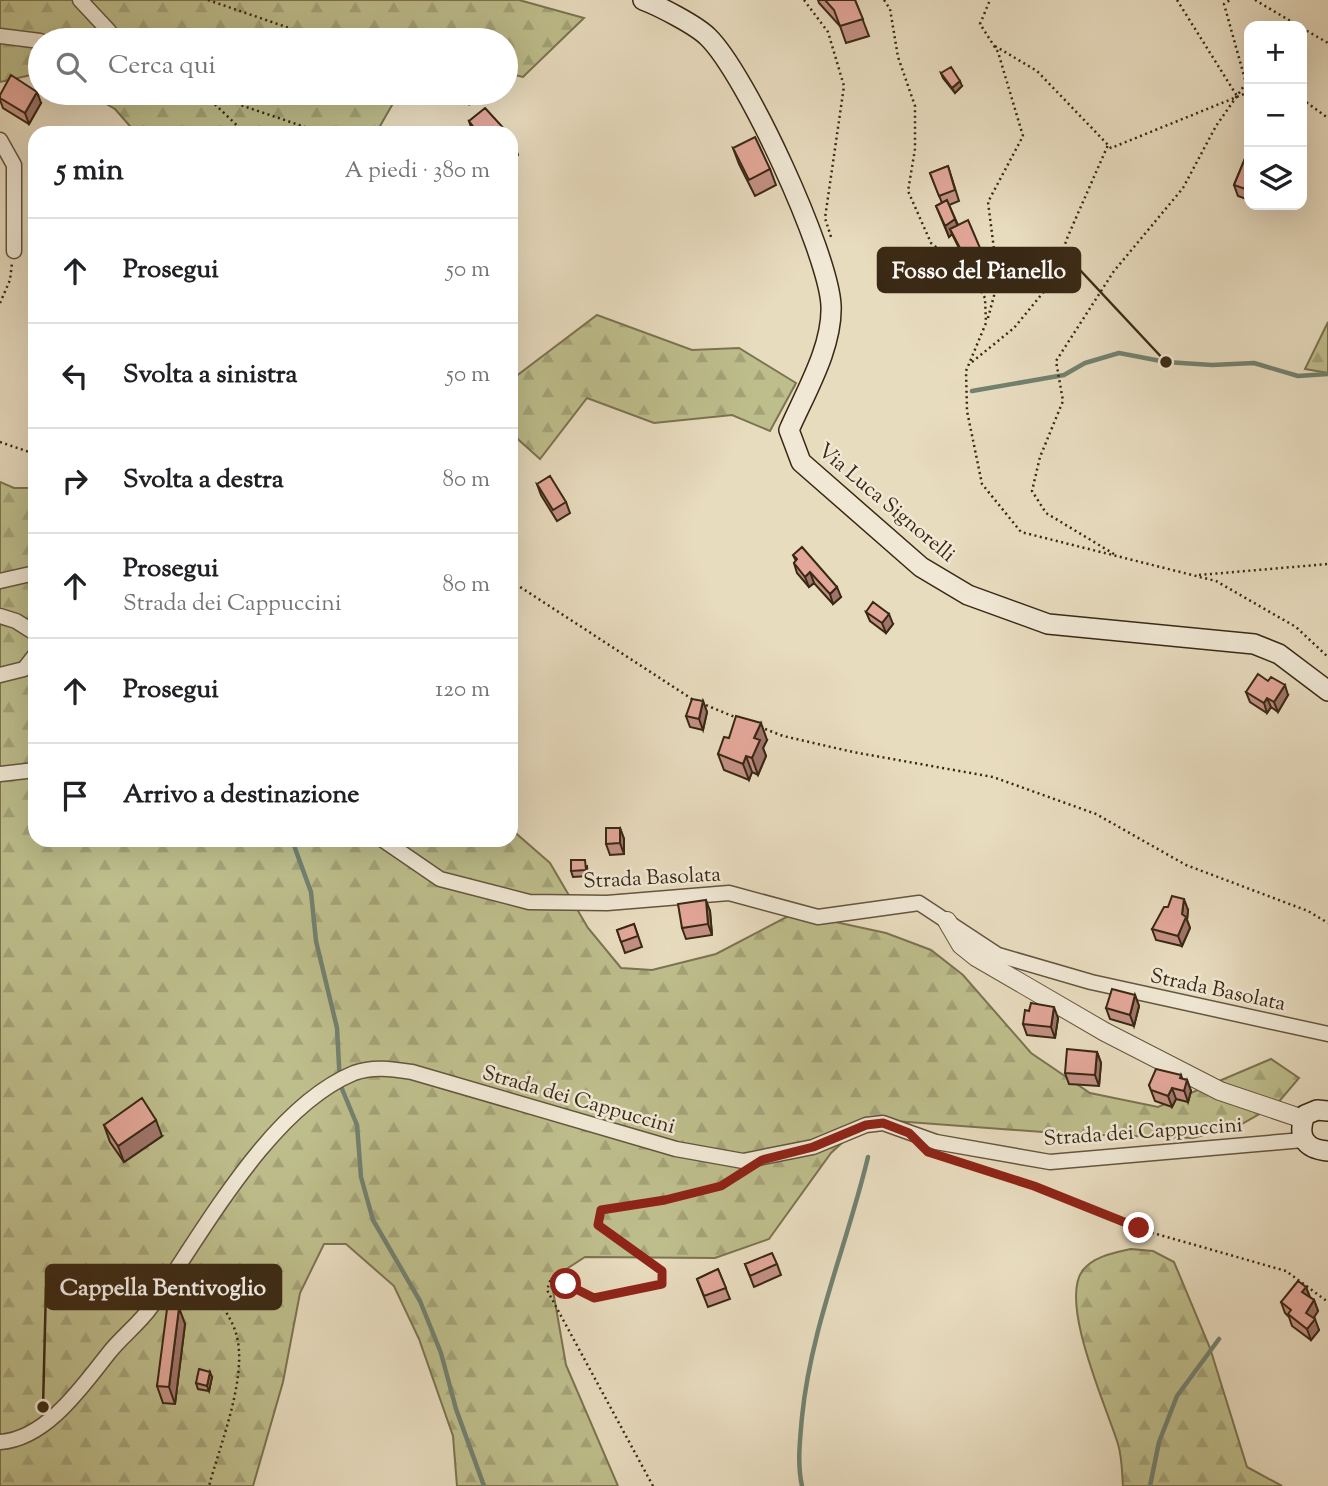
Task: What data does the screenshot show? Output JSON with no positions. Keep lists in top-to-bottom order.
{
  "streets": {
    "main road": ["Via Luca Signorelli"],
    "street": ["Strada Basolata", "Strada dei Cappuccini"]
  },
  "places": ["Fosso del Pianello", "Cappella Bentivoglio"],
  "page": {
    "map_buttons": ["+", "−"],
    "search": "Cerca qui",
    "heading": ["5 min", "A piedi · 380 m"],
    "list": [
      ["Prosegui", "50 m"],
      ["Svolta a sinistra", "50 m"],
      ["Svolta a destra", "80 m"],
      ["Prosegui", "Strada dei Cappuccini", "80 m"],
      ["Prosegui", "120 m"],
      "Arrivo a destinazione"
    ]
  }
}
